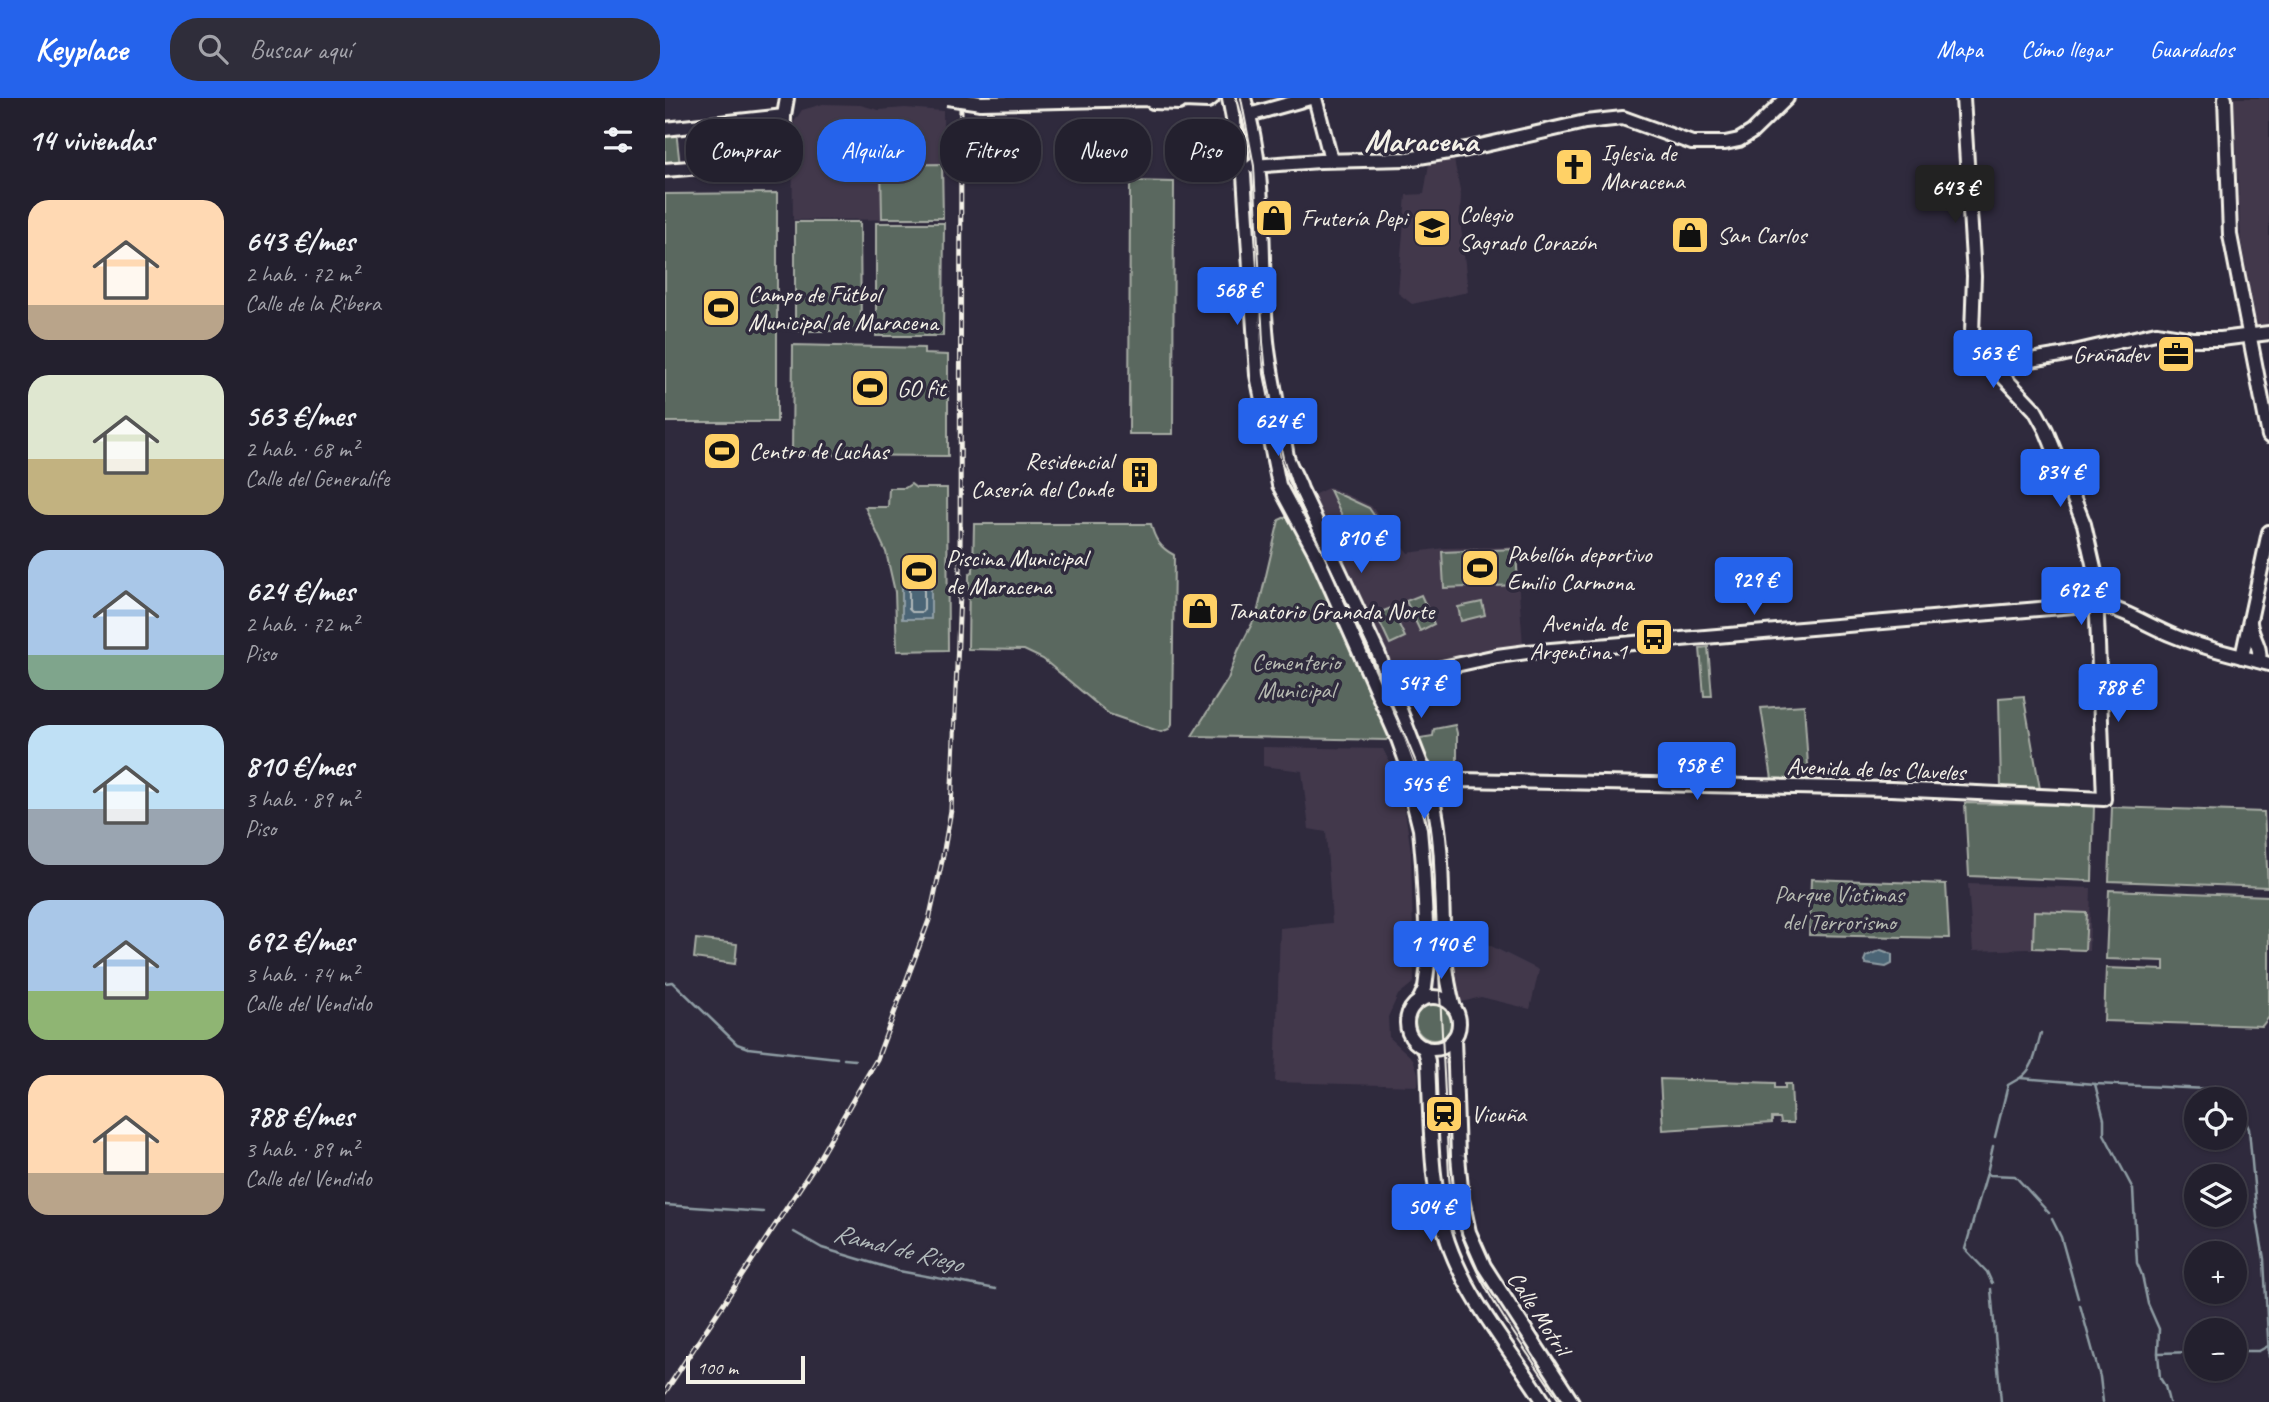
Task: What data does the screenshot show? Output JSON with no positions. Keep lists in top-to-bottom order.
{
  "streets": {
    "street": ["Avenida de los Claveles", "Calle Motril"]
  },
  "districts": ["Maracena"],
  "water": ["Ramal de Riego"],
  "parks": ["Cementerio Municipal", "Parque Víctimas del Terrorismo"],
  "places": {
    "church": ["Iglesia de Maracena"],
    "shop": ["Frutería Pepi", "San Carlos", "Tanatorio Granada Norte"],
    "school or university": ["Colegio Sagrado Corazón"],
    "sports": [
      "Campo de Fútbol Municipal de Maracena",
      "GO fit",
      "Centro de Luchas",
      "Pabellón deportivo Emilio Carmona",
      "Piscina Municipal de Maracena"
    ],
    "office": ["Granadev"],
    "building": ["Residencial Casería del Conde"],
    "bus stop": ["Avenida de Argentina 1"],
    "station": ["Vicuña"]
  },
  "scale_bar": "100 m",
  "page": {
    "header": "Keyplace",
    "search": "Buscar aquí",
    "nav": ["Mapa", "Cómo llegar", "Guardados"],
    "heading": "14 viviendas",
    "chip": [
      "Comprar",
      "Alquilar",
      "Filtros",
      "Nuevo",
      "Piso"
    ],
    "price": [
      "643 €",
      "568 €",
      "563 €",
      "624 €",
      "834 €",
      "810 €",
      "929 €",
      "692 €",
      "547 €",
      "788 €",
      "958 €",
      "545 €",
      "1 140 €",
      "504 €"
    ],
    "list": [
      {
        "name": "643 €/mes",
        "note": "2 hab. · 72 m² · Calle de la Ribera"
      },
      {
        "name": "563 €/mes",
        "note": "2 hab. · 68 m² · Calle del Generalife"
      },
      {
        "name": "624 €/mes",
        "note": "2 hab. · 72 m² · Piso"
      },
      {
        "name": "810 €/mes",
        "note": "3 hab. · 89 m² · Piso"
      },
      {
        "name": "692 €/mes",
        "note": "3 hab. · 74 m² · Calle del Vendido"
      },
      {
        "name": "788 €/mes",
        "note": "3 hab. · 89 m² · Calle del Vendido"
      }
    ],
    "map_buttons": ["+", "−"],
    "scale": "100 m"
  }
}
